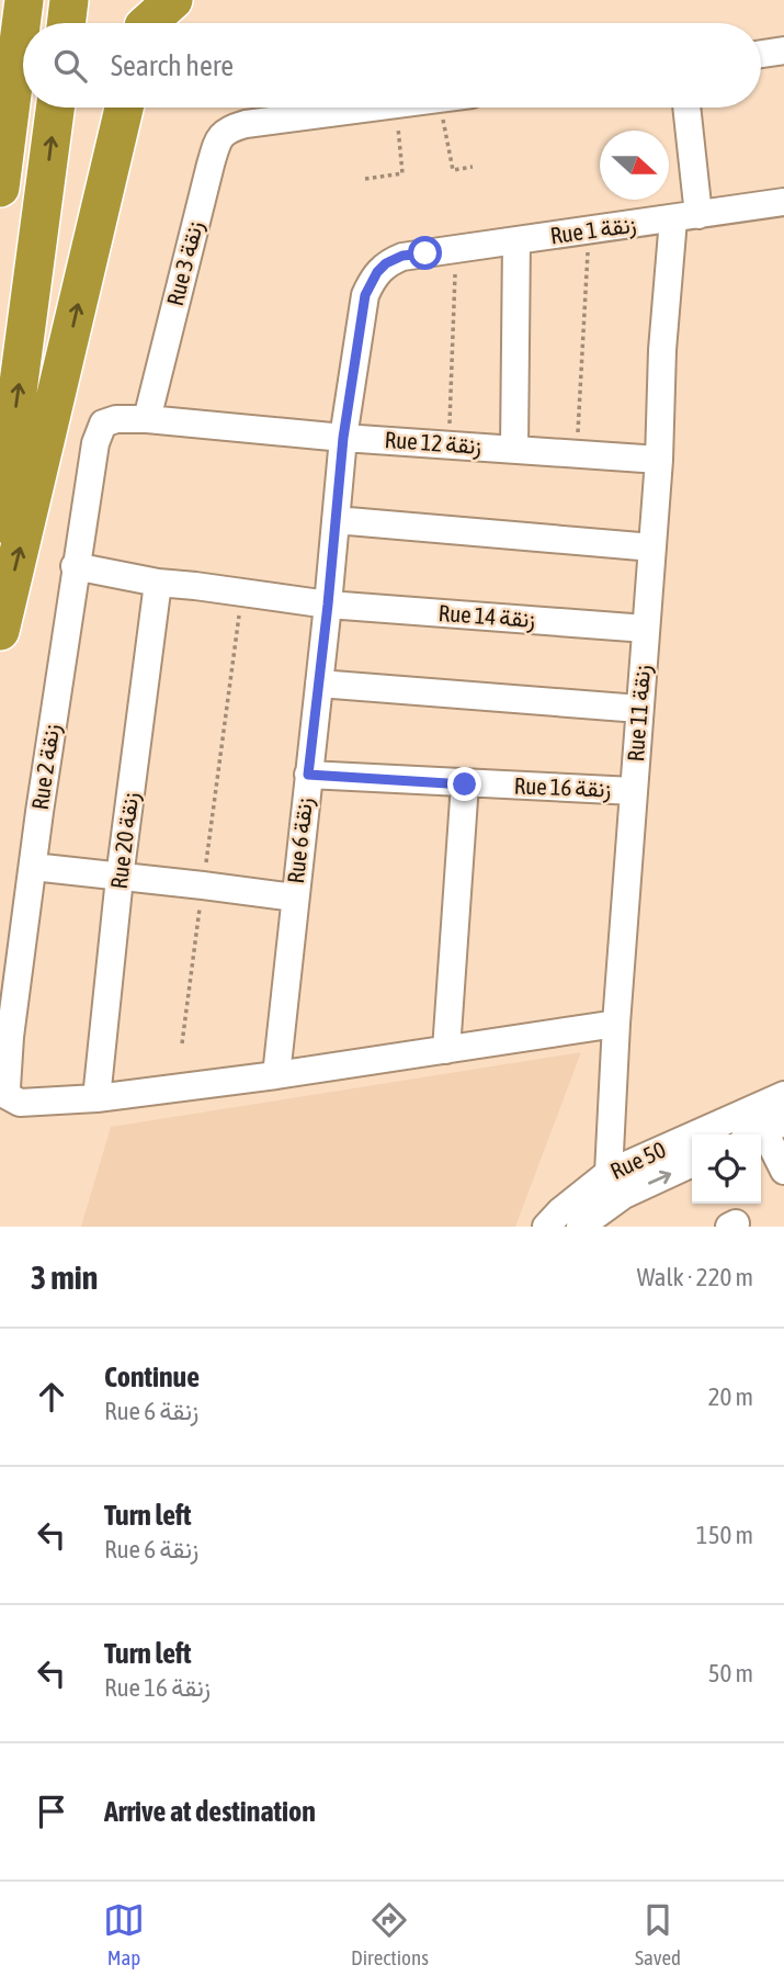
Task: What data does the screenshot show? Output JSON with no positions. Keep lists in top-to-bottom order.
{
  "streets": {
    "street": [
      "Rue 1 زنقة",
      "Rue 3 زنقة",
      "Rue 12 زنقة",
      "Rue 14 زنقة",
      "Rue 11 زنقة",
      "Rue 2 زنقة",
      "Rue 16 زنقة",
      "Rue 20 زنقة",
      "Rue 6 زنقة",
      "Rue 50"
    ]
  },
  "crossings": [
    ["Rue 1 زنقة", "Rue 11 زنقة"],
    ["Rue 1 زنقة", "Rue 6 زنقة"],
    ["Rue 3 زنقة", "Rue 12 زنقة"],
    ["Rue 12 زنقة", "Rue 11 زنقة"],
    ["Rue 12 زنقة", "Rue 2 زنقة"],
    ["Rue 12 زنقة", "Rue 6 زنقة"],
    ["Rue 14 زنقة", "Rue 11 زنقة"],
    ["Rue 14 زنقة", "Rue 2 زنقة"],
    ["Rue 14 زنقة", "Rue 20 زنقة"],
    ["Rue 14 زنقة", "Rue 6 زنقة"],
    ["Rue 11 زنقة", "Rue 16 زنقة"],
    ["Rue 11 زنقة", "Rue 50"],
    ["Rue 2 زنقة", "Rue 20 زنقة"],
    ["Rue 16 زنقة", "Rue 6 زنقة"]
  ],
  "north": "right",
  "page": {
    "search": "Search here",
    "heading": ["3 min", "Walk · 220 m"],
    "list": [
      ["Continue", "Rue 6 زنقة", "20 m"],
      ["Turn left", "Rue 6 زنقة", "150 m"],
      ["Turn left", "Rue 16 زنقة", "50 m"],
      "Arrive at destination"
    ],
    "nav": ["Map", "Directions", "Saved"]
  }
}
